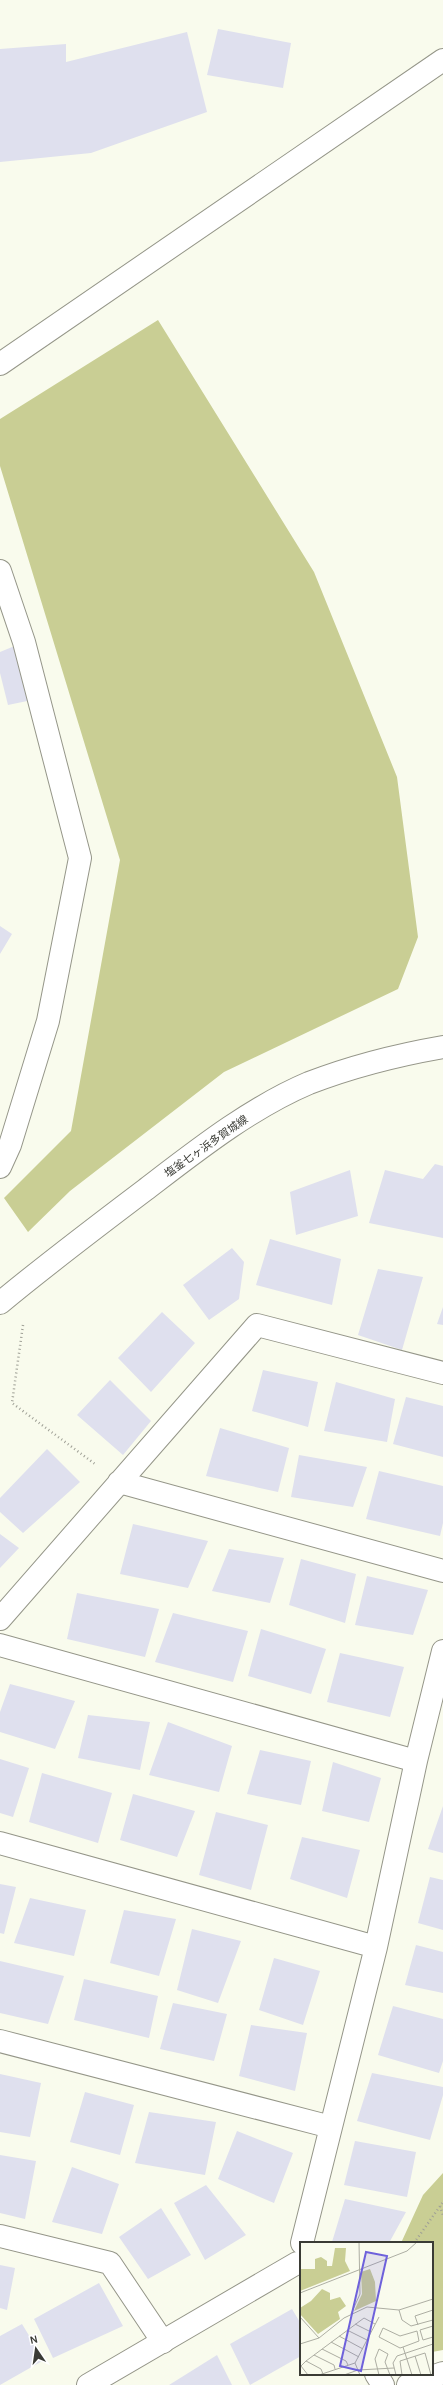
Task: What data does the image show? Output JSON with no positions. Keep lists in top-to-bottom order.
{
  "streets": {
    "street": ["塩釜七ヶ浜多賀城線"]
  },
  "north": "top"
}
